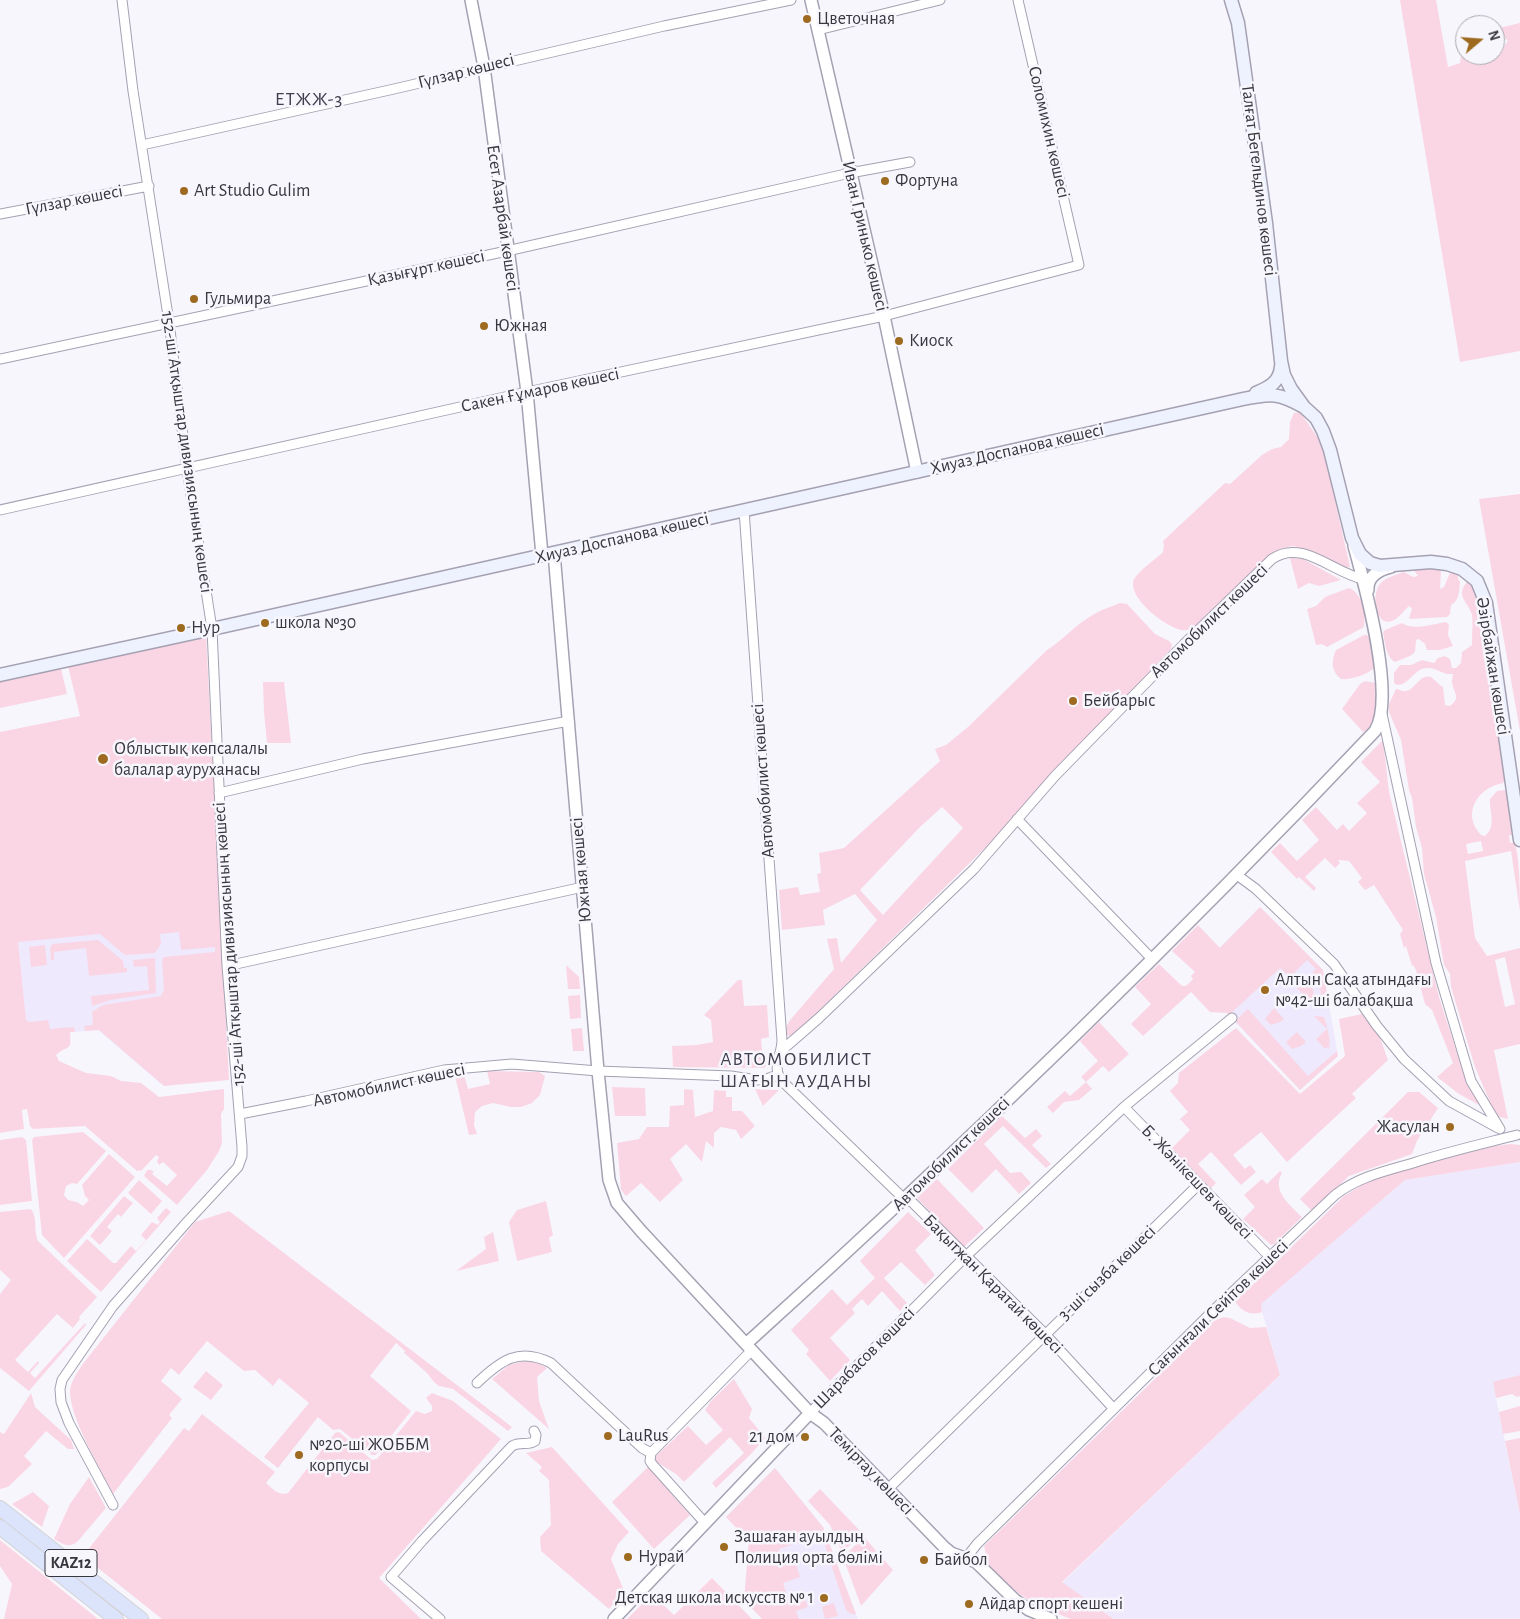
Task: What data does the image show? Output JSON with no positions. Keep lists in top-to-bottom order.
{
  "streets": {
    "main road": [
      "Талғат Бегельдинов көшесі",
      "Хиуаз Доспанова көшесі",
      "Әзірбайжан көшесі",
      "KAZ12"
    ],
    "street": [
      "Гүлзар көшесі",
      "Соломихин көшесі",
      "Есет Азарбай көшесі",
      "Иван Гринько көшесі",
      "Қазығұрт көшесі",
      "Сакен Ғұмаров көшесі",
      "152-ші Атқыштар дивизиясының көшесі",
      "Автомобилист көшесі",
      "Южная көшесі",
      "Б. Жәнікешев көшесі",
      "3-ші сызба көшесі",
      "Бақытжан Қаратай көшесі",
      "Сағынғали Сейітов көшесі",
      "Шарабасов көшесі",
      "Теміртау көшесі"
    ]
  },
  "crossings": [
    ["Гүлзар көшесі", "Есет Азарбай көшесі"],
    ["Гүлзар көшесі", "152-ші Атқыштар дивизиясының көшесі"],
    ["Соломихин көшесі", "Сакен Ғұмаров көшесі"],
    ["Есет Азарбай көшесі", "Қазығұрт көшесі"],
    ["Есет Азарбай көшесі", "Сакен Ғұмаров көшесі"],
    ["Есет Азарбай көшесі", "Хиуаз Доспанова көшесі"],
    ["Есет Азарбай көшесі", "Южная көшесі"],
    ["Иван Гринько көшесі", "Қазығұрт көшесі"],
    ["Иван Гринько көшесі", "Сакен Ғұмаров көшесі"],
    ["Иван Гринько көшесі", "Хиуаз Доспанова көшесі"],
    ["Қазығұрт көшесі", "152-ші Атқыштар дивизиясының көшесі"],
    ["Сакен Ғұмаров көшесі", "152-ші Атқыштар дивизиясының көшесі"],
    ["Хиуаз Доспанова көшесі", "152-ші Атқыштар дивизиясының көшесі"],
    ["Хиуаз Доспанова көшесі", "Автомобилист көшесі"],
    ["Хиуаз Доспанова көшесі", "Южная көшесі"],
    ["152-ші Атқыштар дивизиясының көшесі", "Автомобилист көшесі"],
    ["Автомобилист көшесі", "Южная көшесі"],
    ["Автомобилист көшесі", "Бақытжан Қаратай көшесі"],
    ["Автомобилист көшесі", "Теміртау көшесі"],
    ["Южная көшесі", "Теміртау көшесі"],
    ["Б. Жәнікешев көшесі", "3-ші сызба көшесі"],
    ["Б. Жәнікешев көшесі", "Сағынғали Сейітов көшесі"],
    ["Б. Жәнікешев көшесі", "Шарабасов көшесі"],
    ["3-ші сызба көшесі", "Бақытжан Қаратай көшесі"],
    ["3-ші сызба көшесі", "Теміртау көшесі"],
    ["Бақытжан Қаратай көшесі", "Сағынғали Сейітов көшесі"],
    ["Бақытжан Қаратай көшесі", "Шарабасов көшесі"],
    ["Сағынғали Сейітов көшесі", "Теміртау көшесі"],
    ["Шарабасов көшесі", "Теміртау көшесі"]
  ],
  "districts": ["ЕТЖЖ-3", "АВТОМОБИЛИСТ ШАҒЫН АУДАНЫ"],
  "places": [
    "Цветочная",
    "Фортуна",
    "Art Studio Gulim",
    "Гульмира",
    "Южная",
    "Киоск",
    "школа №30",
    "Нур",
    "Бейбарыс",
    "Облыстық көпсалалы балалар ауруханасы",
    "Алтын Сақа атындағы №42-ші балабақша",
    "Жасулан",
    "LauRus",
    "21 дом",
    "№20-ші ЖОББМ корпусы",
    "Зашаған ауылдың Полиция орта бөлімі",
    "Нурай",
    "Байбол",
    "Детская школа искусств № 1",
    "Айдар спорт кешені"
  ],
  "north": "right"
}
